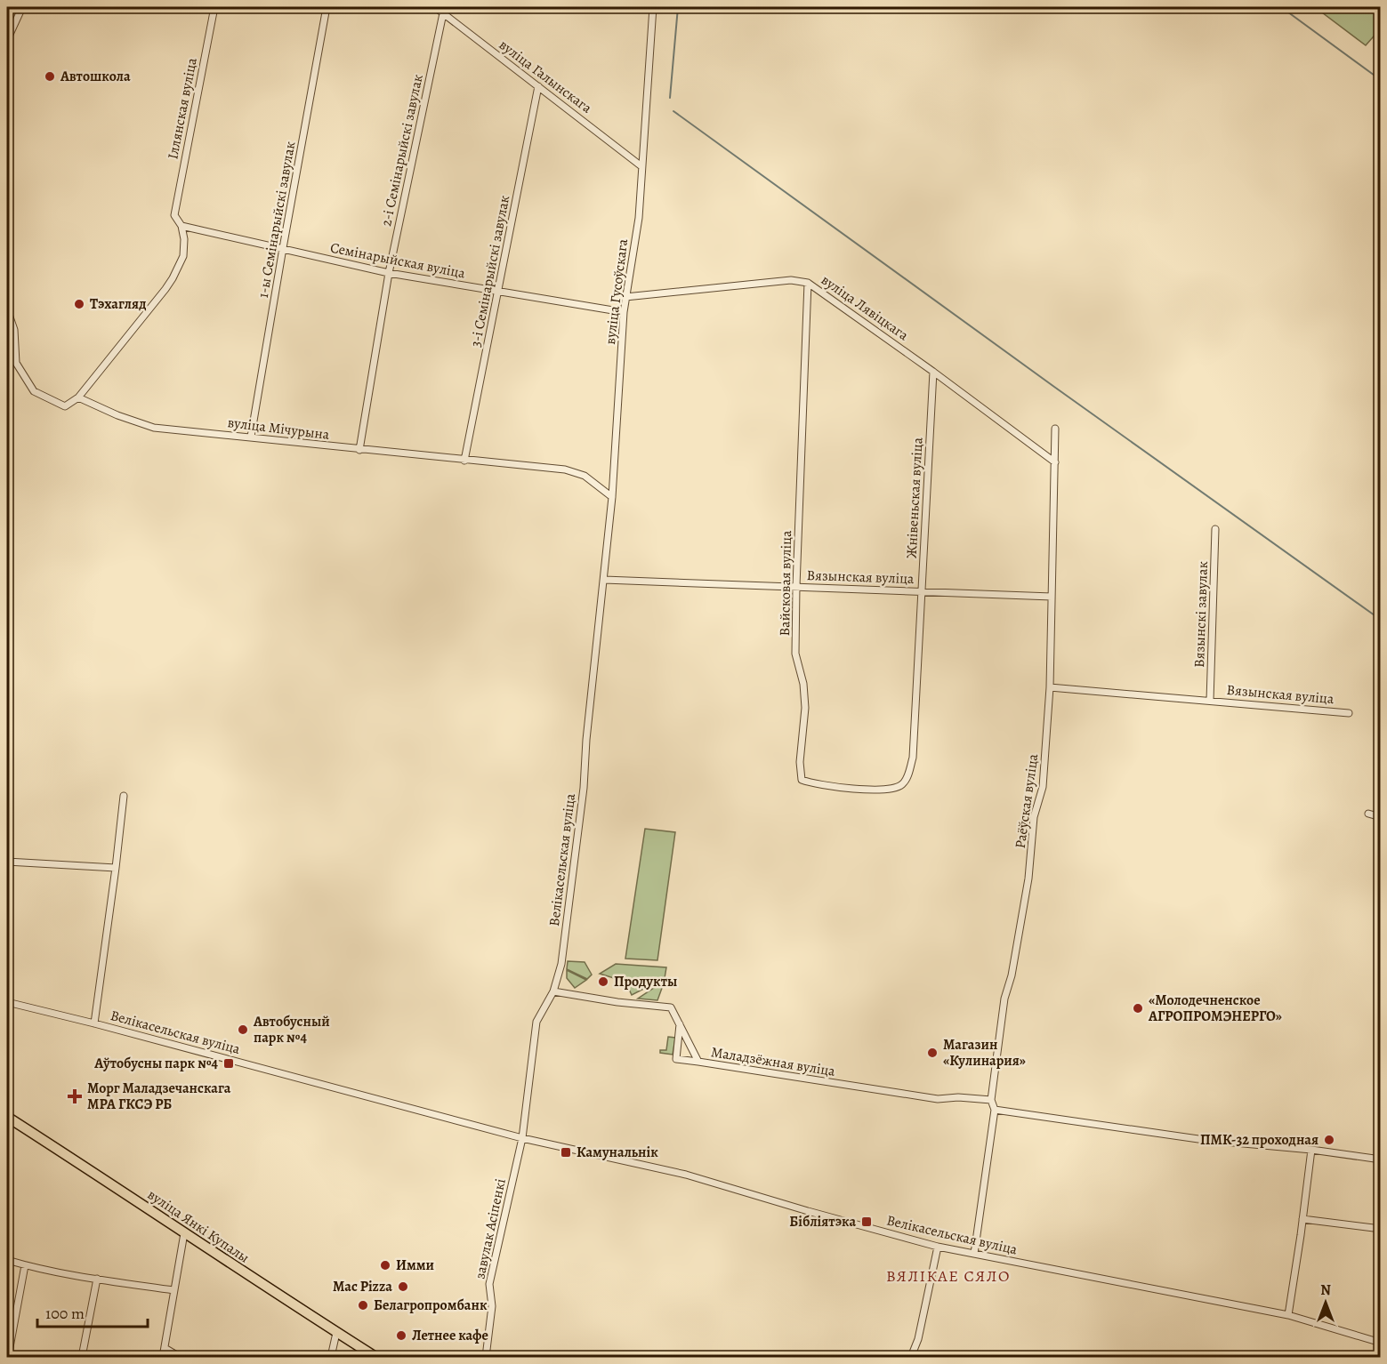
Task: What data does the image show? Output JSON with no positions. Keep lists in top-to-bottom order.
{
  "streets": {
    "main road": ["вуліца Янкі Купалы"],
    "street": [
      "вуліца Галынскага",
      "Іллянская вуліца",
      "2-і Семінарыйскі завулак",
      "1-ы Семінарыйскі завулак",
      "Семінарыйская вуліца",
      "3-і Семінарыйскі завулак",
      "вуліца Гусоўскага",
      "вуліца Лявіцкага",
      "вуліца Мічурына",
      "Жнівеньская вуліца",
      "Вязынская вуліца",
      "Вайсковая вуліца",
      "Вязынскі завулак",
      "Раёўская вуліца",
      "Велікасельская вуліца",
      "Маладзёжная вуліца",
      "завулак Асіпенкі"
    ]
  },
  "crossings": [
    ["вуліца Галынскага", "2-і Семінарыйскі завулак"],
    ["вуліца Галынскага", "3-і Семінарыйскі завулак"],
    ["вуліца Галынскага", "вуліца Гусоўскага"],
    ["Іллянская вуліца", "Семінарыйская вуліца"],
    ["2-і Семінарыйскі завулак", "Семінарыйская вуліца"],
    ["2-і Семінарыйскі завулак", "вуліца Мічурына"],
    ["1-ы Семінарыйскі завулак", "Семінарыйская вуліца"],
    ["1-ы Семінарыйскі завулак", "вуліца Мічурына"],
    ["Семінарыйская вуліца", "3-і Семінарыйскі завулак"],
    ["Семінарыйская вуліца", "вуліца Гусоўскага"],
    ["3-і Семінарыйскі завулак", "вуліца Мічурына"],
    ["вуліца Гусоўскага", "вуліца Лявіцкага"],
    ["вуліца Гусоўскага", "вуліца Мічурына"],
    ["вуліца Гусоўскага", "Вязынская вуліца"],
    ["вуліца Гусоўскага", "Велікасельская вуліца"],
    ["вуліца Лявіцкага", "Жнівеньская вуліца"],
    ["вуліца Лявіцкага", "Вайсковая вуліца"],
    ["вуліца Лявіцкага", "Раёўская вуліца"],
    ["Жнівеньская вуліца", "Вязынская вуліца"],
    ["Жнівеньская вуліца", "Вайсковая вуліца"],
    ["Вязынская вуліца", "Вайсковая вуліца"],
    ["Вязынская вуліца", "Вязынскі завулак"],
    ["Вязынская вуліца", "Раёўская вуліца"],
    ["Вязынская вуліца", "Велікасельская вуліца"],
    ["Раёўская вуліца", "Маладзёжная вуліца"],
    ["Велікасельская вуліца", "Маладзёжная вуліца"],
    ["Велікасельская вуліца", "завулак Асіпенкі"]
  ],
  "districts": ["ВЯЛІКАЕ СЯЛО"],
  "places": {
    "other": [
      "Автошкола",
      "Тэхагляд",
      "Продукты",
      "«Молодечненское АГРОПРОМЭНЕРГО»",
      "Автобусный парк №4",
      "Магазин «Кулинария»",
      "ПМК-32 проходная",
      "Имми",
      "Mac Pizza",
      "Белагропромбанк",
      "Летнее кафе"
    ],
    "transit": ["Аўтобусны парк №4", "Камунальнік", "Бібліятэка"],
    "health": ["Морг Маладзечанскага МРА ГКСЭ РБ"]
  },
  "scale_bar": "100 m",
  "north": "top"
}
